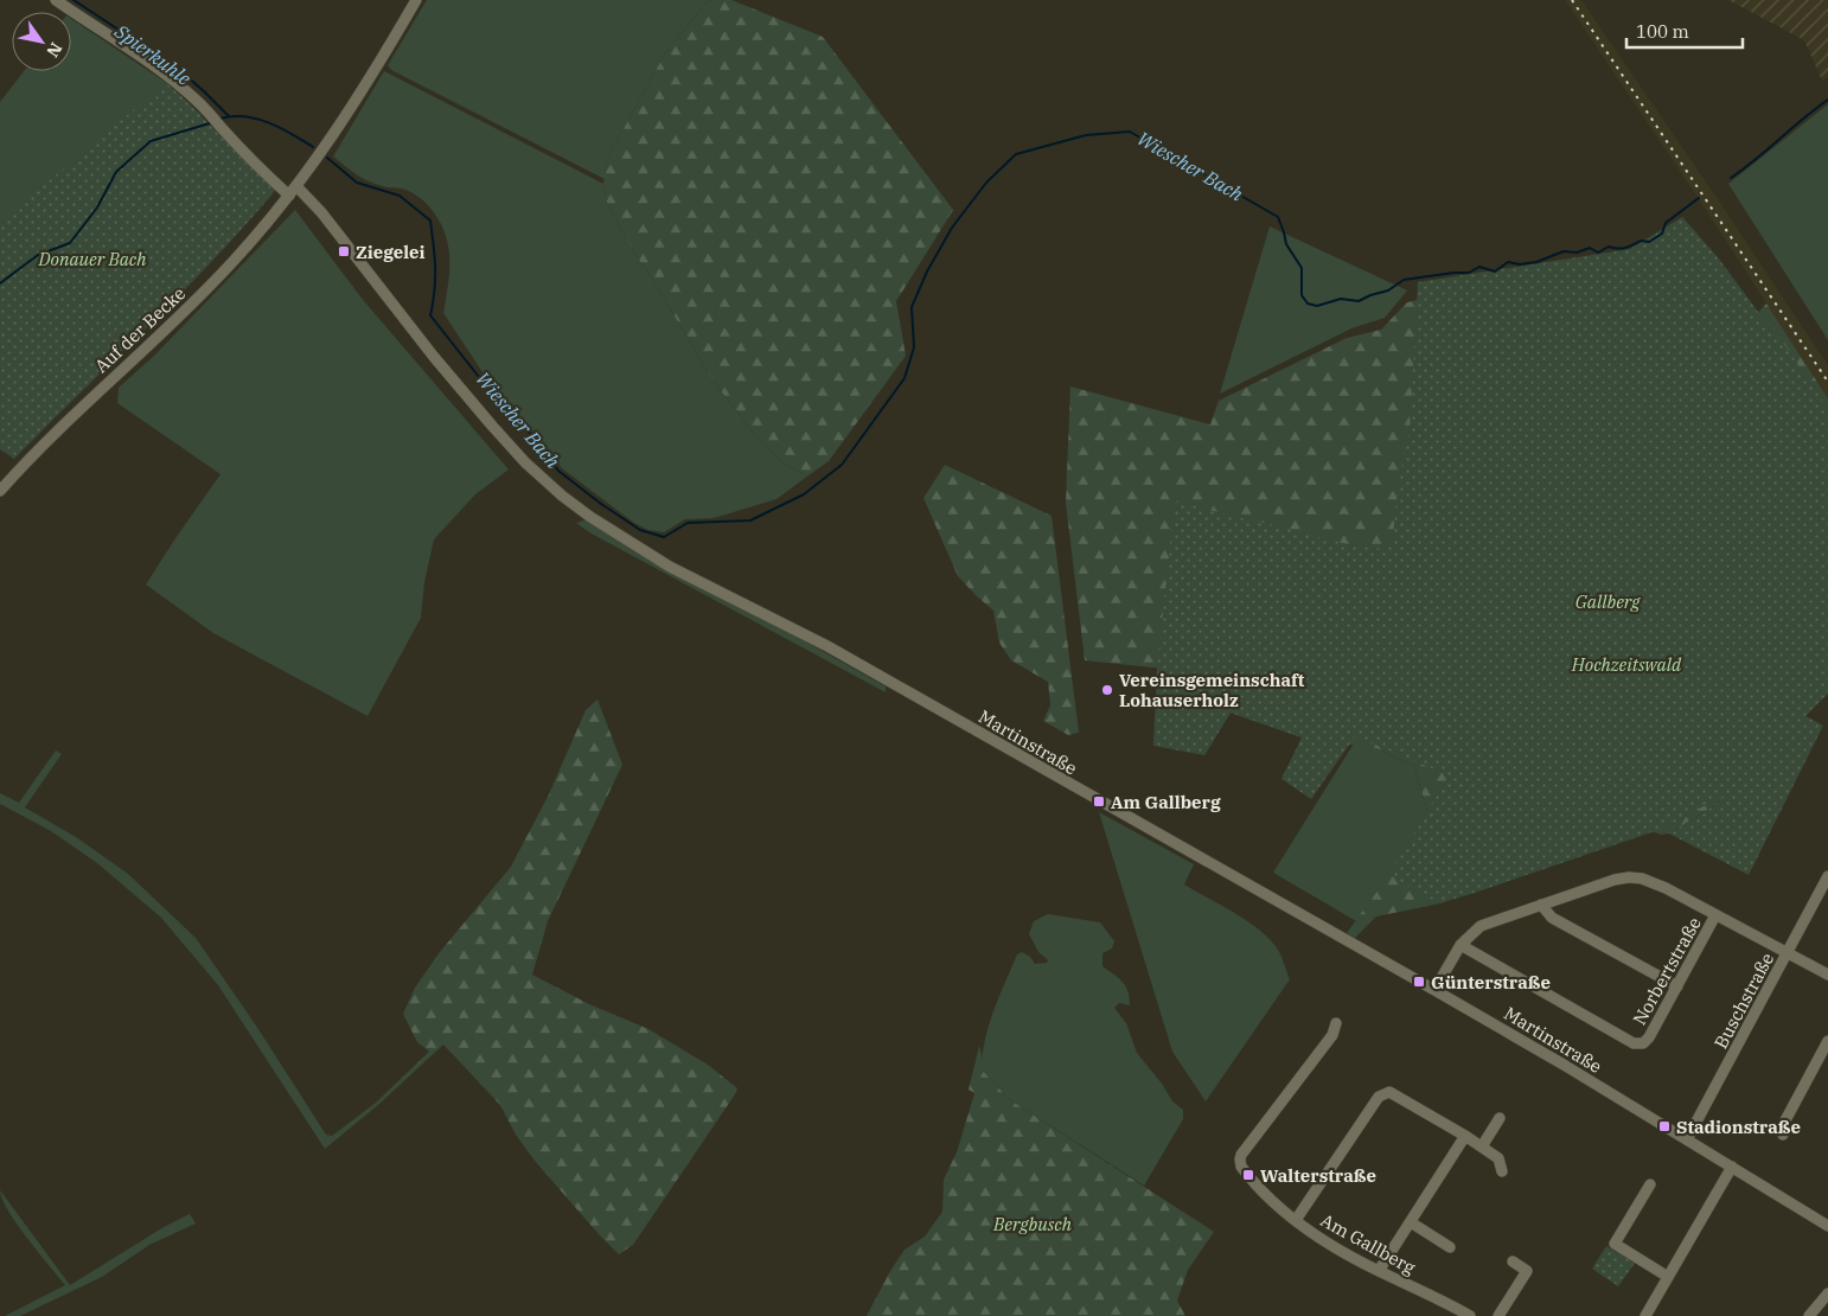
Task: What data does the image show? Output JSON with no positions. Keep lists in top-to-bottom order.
{
  "streets": {
    "street": [
      "Auf der Becke",
      "Martinstraße",
      "Norbertstraße",
      "Buschstraße",
      "Am Gallberg"
    ]
  },
  "crossings": [
    ["Auf der Becke", "Martinstraße"],
    ["Martinstraße", "Buschstraße"]
  ],
  "water": ["Spierkuhle", "Wiescher Bach"],
  "parks": [
    "Donauer Bach",
    "Gallberg",
    "Hochzeitswald",
    "Bergbusch"
  ],
  "places": {
    "transit": [
      "Ziegelei",
      "Am Gallberg",
      "Günterstraße",
      "Stadionstraße",
      "Walterstraße"
    ],
    "other": ["Vereinsgemeinschaft Lohauserholz"]
  },
  "scale_bar": "100 m",
  "north": "bottom right"
}
